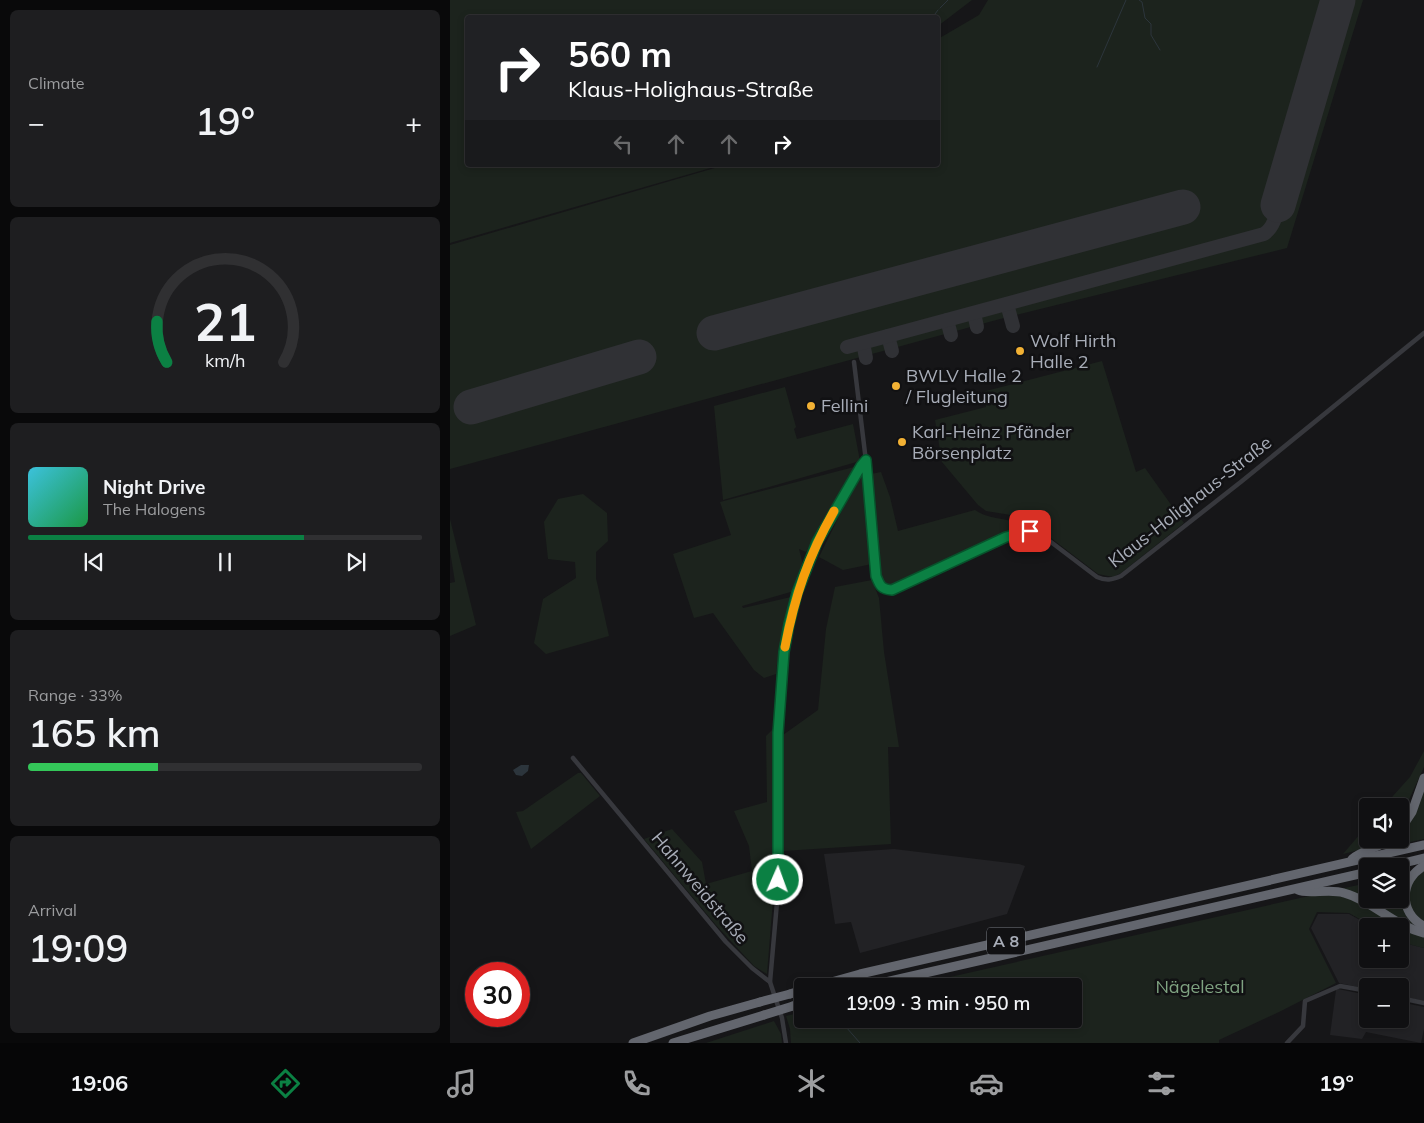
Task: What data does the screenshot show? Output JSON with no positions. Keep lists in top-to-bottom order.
{
  "streets": {
    "highway": ["A 8"],
    "street": ["Klaus-Holighaus-Straße", "Hahnweidstraße"]
  },
  "parks": ["Nägelestal"],
  "places": [
    "Wolf Hirth Halle 2",
    "BWLV Halle 2 / Flugleitung",
    "Fellini",
    "Karl-Heinz Pfänder Börsenplatz"
  ],
  "page": {
    "tile": [
      "Climate",
      ["Range · 33%", "165 km"],
      ["Arrival", "19:09"]
    ],
    "turn": ["560 m", "Klaus-Holighaus-Straße"],
    "heat": ["−", "19°", "+"],
    "song": ["Night Drive", "The Halogens"],
    "map_buttons": ["+", "−"],
    "limit": "30",
    "trip": "19:09 · 3 min · 950 m",
    "tabs": ["19:06", "19°"],
    "gauge": ["21", "km/h"]
  }
}
